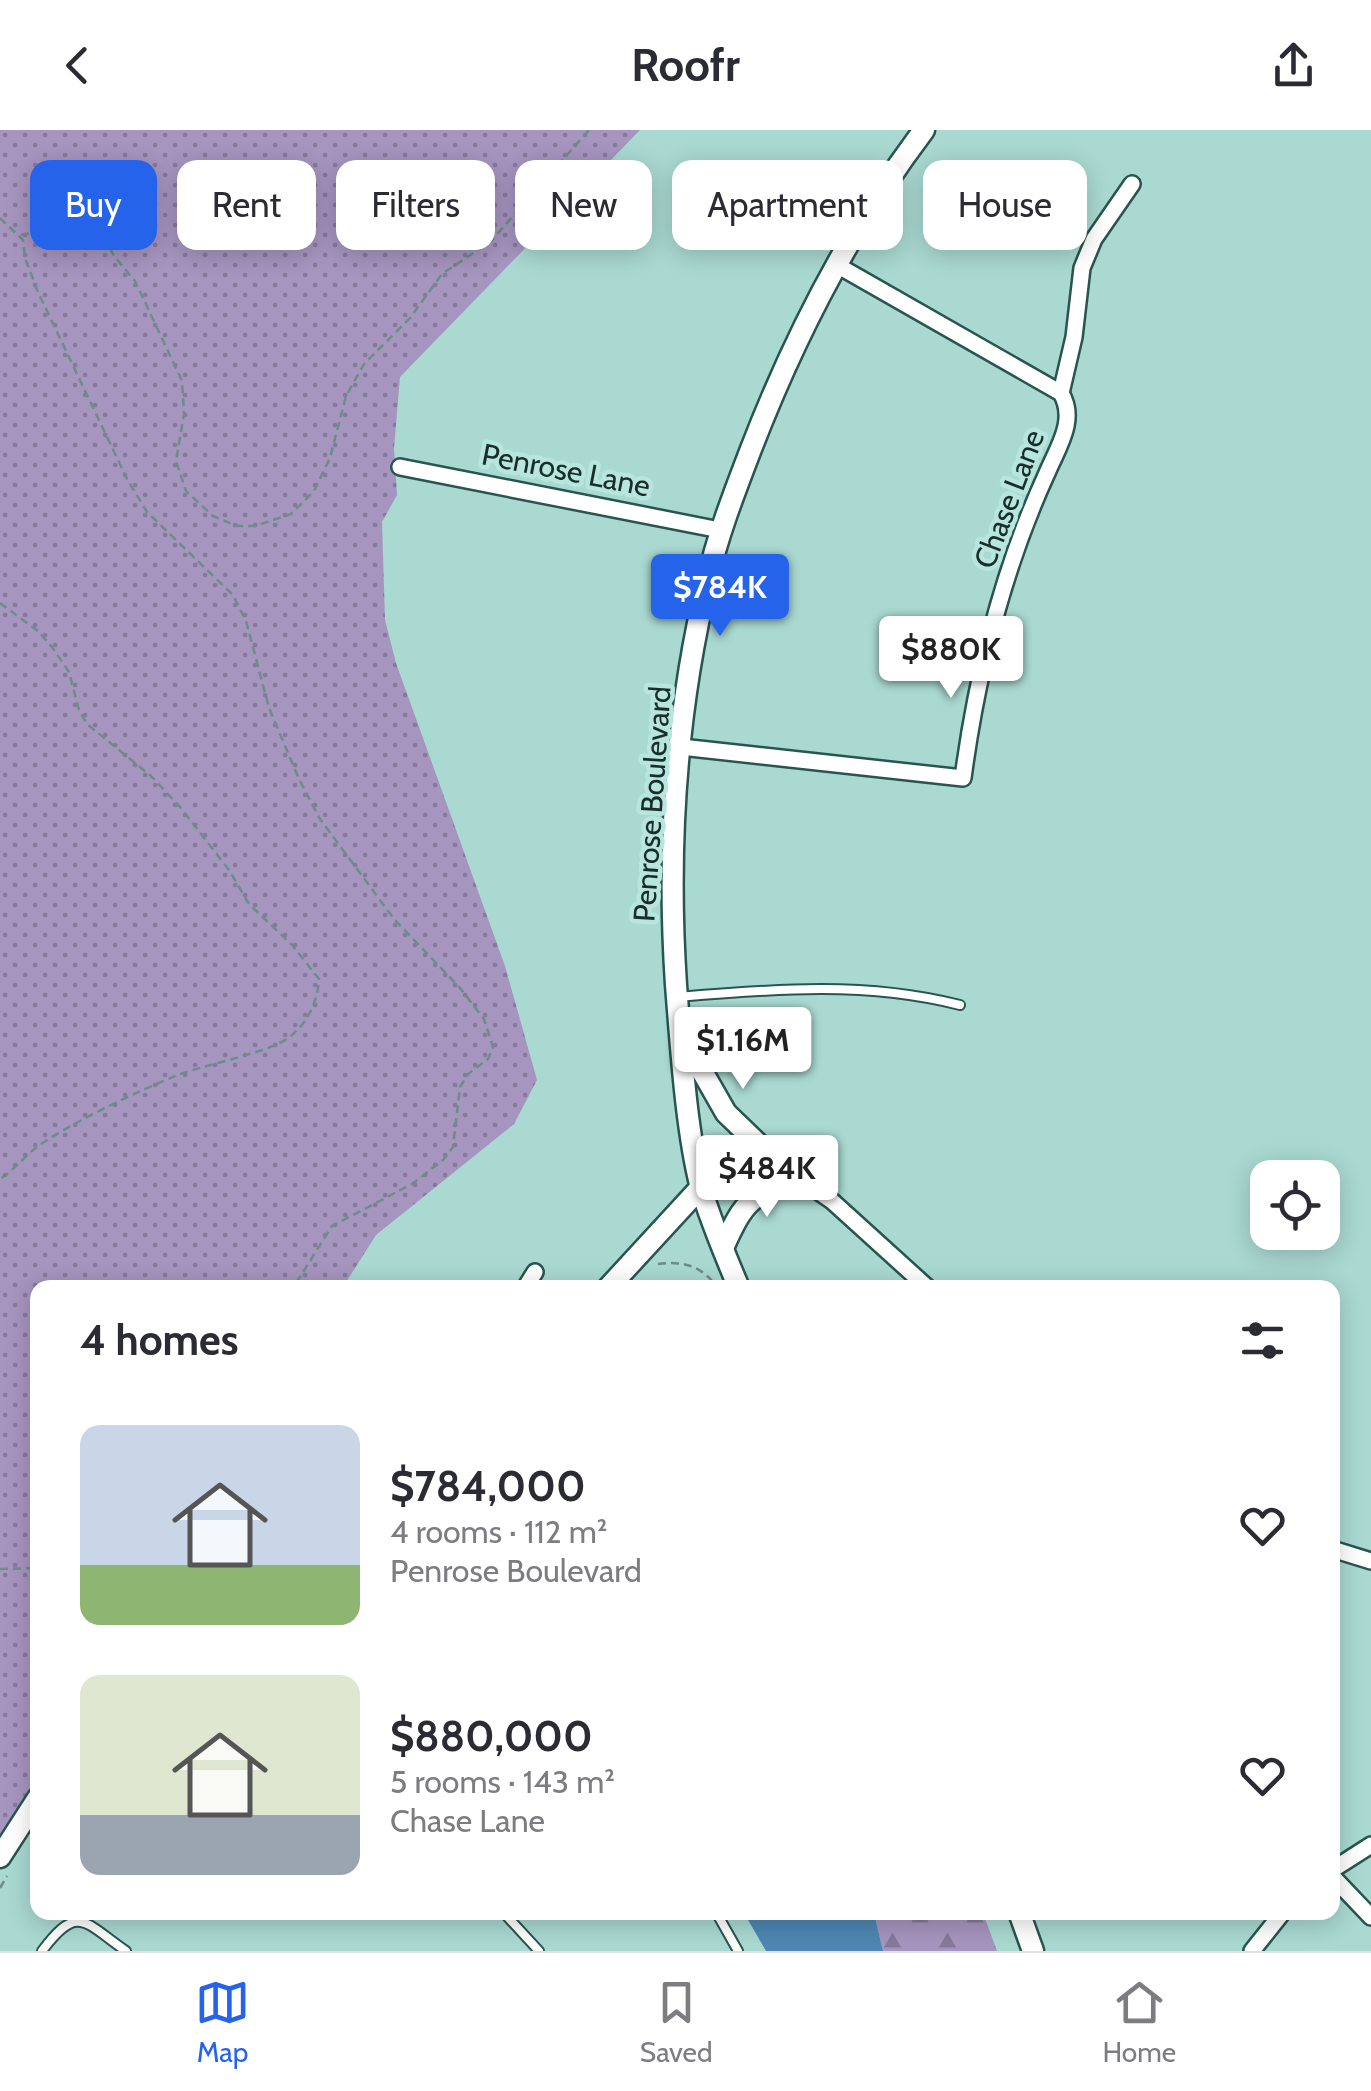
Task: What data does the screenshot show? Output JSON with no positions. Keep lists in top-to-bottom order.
{
  "streets": {
    "street": ["Penrose Lane", "Chase Lane", "Penrose Boulevard"]
  },
  "crossings": [
    ["Penrose Lane", "Penrose Boulevard"],
    ["Chase Lane", "Penrose Boulevard"]
  ],
  "page": {
    "header": "Roofr",
    "chip": [
      "Buy",
      "Rent",
      "Filters",
      "New",
      "Apartment",
      "House"
    ],
    "price": [
      "$784K",
      "$880K",
      "$1.16M",
      "$484K"
    ],
    "heading": "4 homes",
    "list": [
      {
        "name": "$784,000",
        "note": "4 rooms · 112 m² · Penrose Boulevard"
      },
      {
        "name": "$880,000",
        "note": "5 rooms · 143 m² · Chase Lane"
      }
    ],
    "tabs": ["Map", "Saved", "Home"]
  }
}
